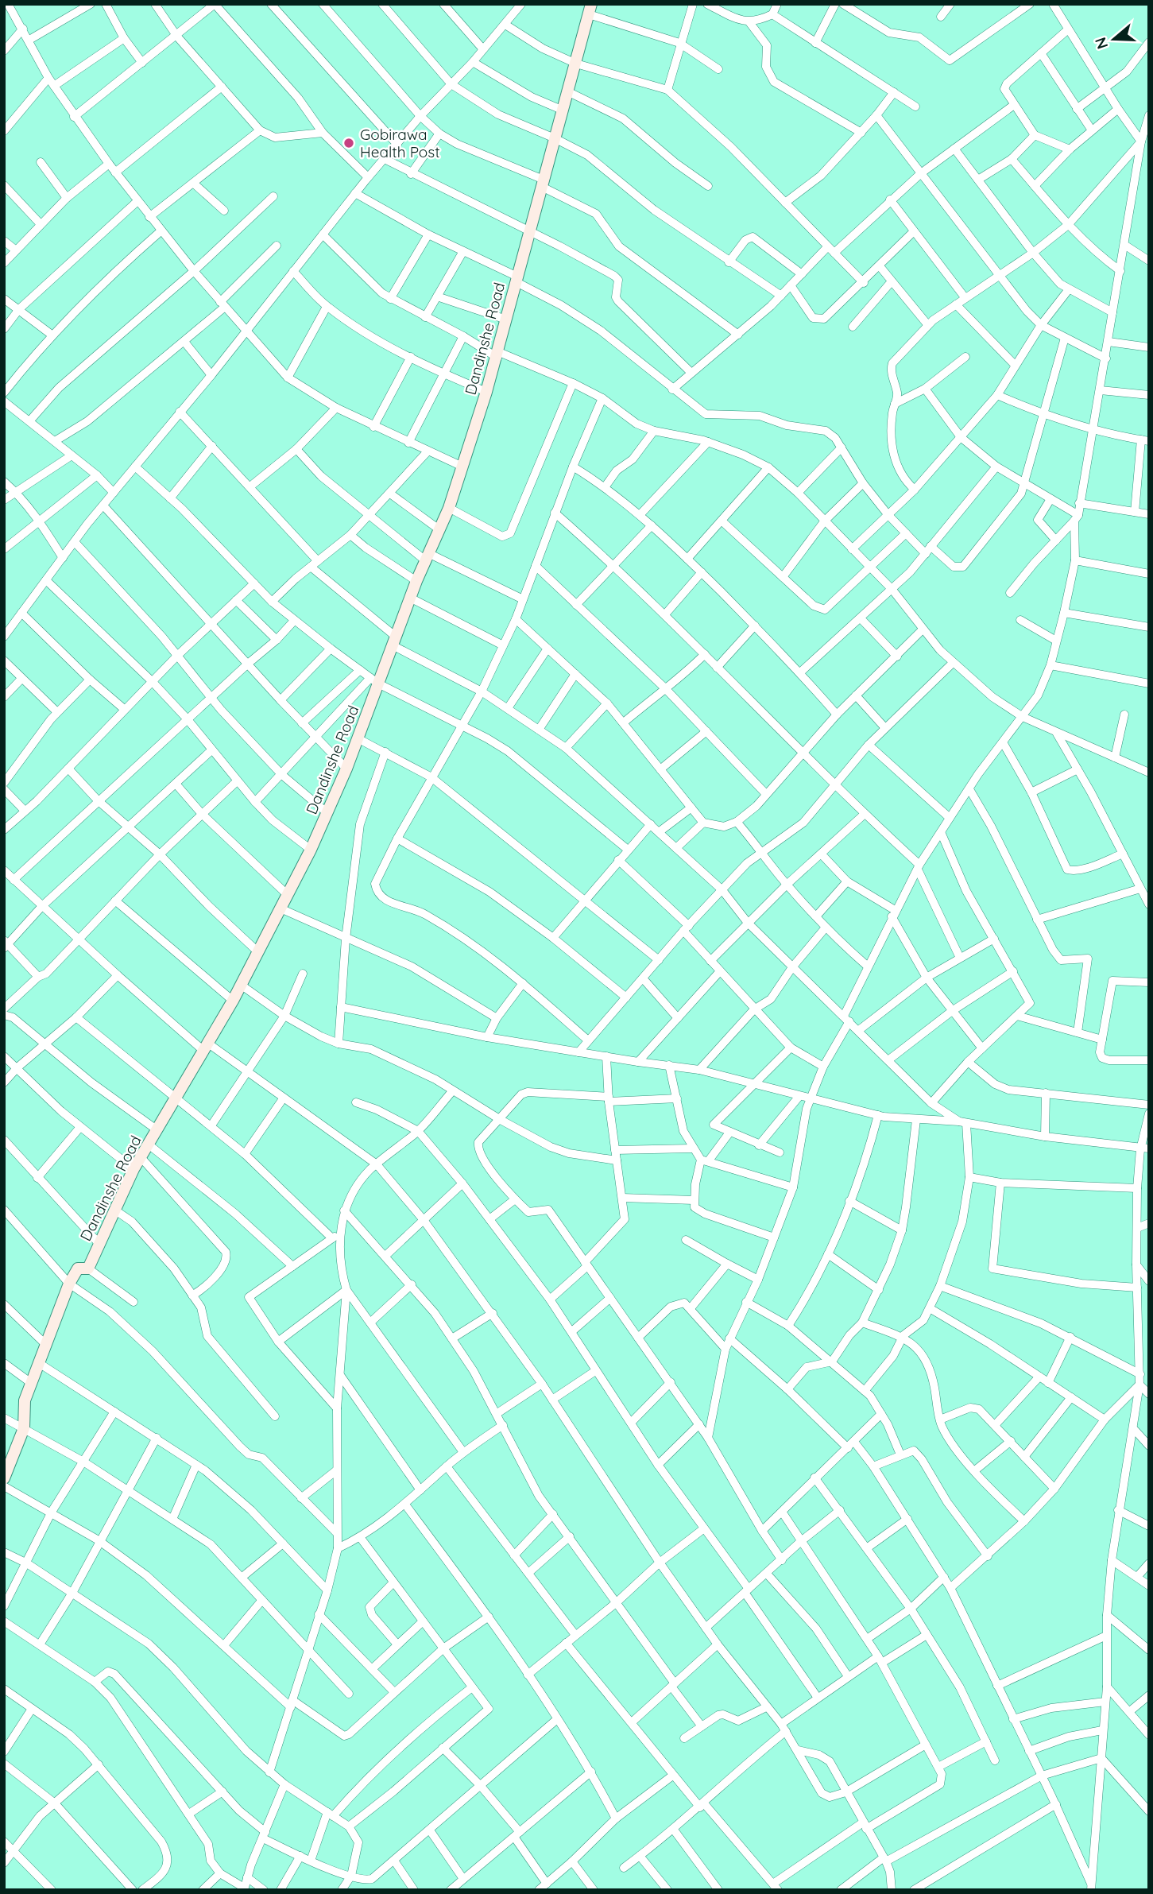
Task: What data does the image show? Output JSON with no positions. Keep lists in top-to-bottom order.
{
  "streets": {
    "street": ["Dandinshe Road"]
  },
  "places": ["Gobirawa Health Post"],
  "north": "left"
}
